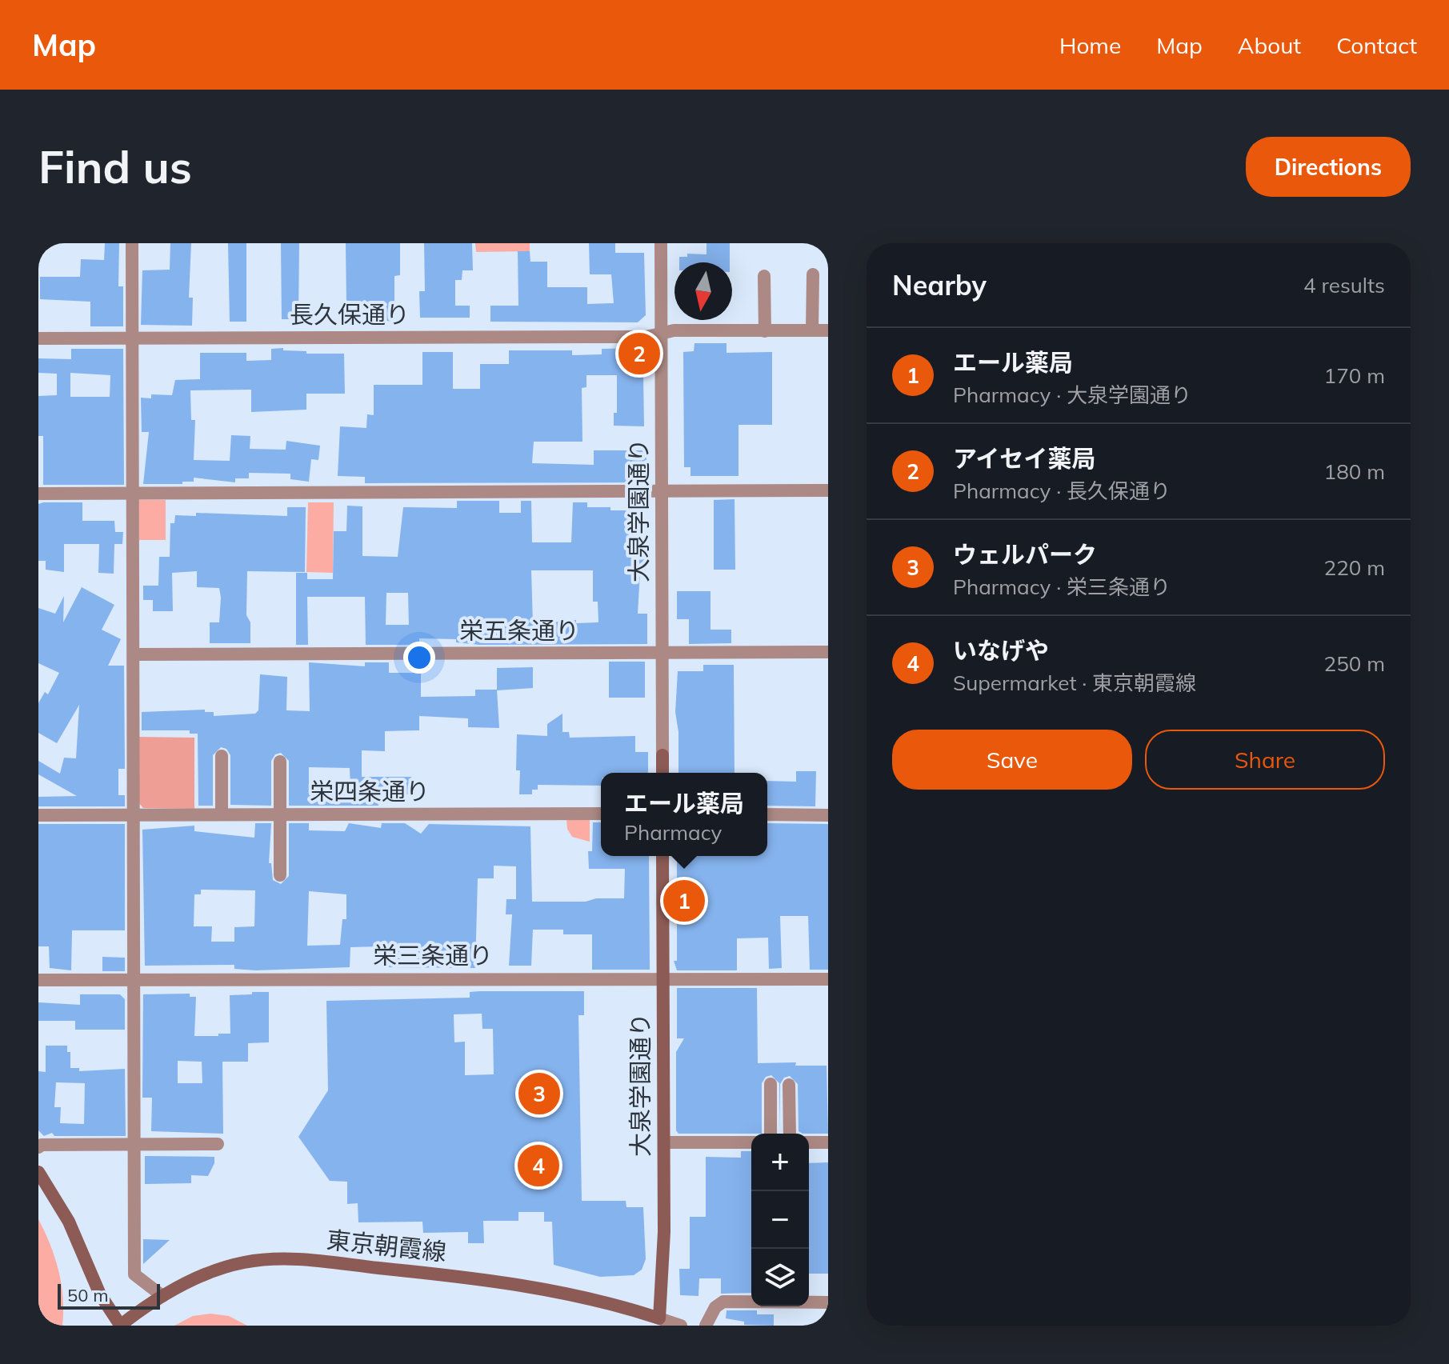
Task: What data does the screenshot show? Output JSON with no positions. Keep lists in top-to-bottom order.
{
  "streets": {
    "main road": ["大泉学園通り", "東京朝霞線"],
    "street": [
      "長久保通り",
      "栄五条通り",
      "栄四条通り",
      "栄三条通り"
    ]
  },
  "crossings": [
    ["長久保通り", "大泉学園通り"],
    ["大泉学園通り", "栄五条通り"],
    ["大泉学園通り", "栄三条通り"],
    ["大泉学園通り", "東京朝霞線"]
  ],
  "scale_bar": "50 m",
  "north": "bottom",
  "page": {
    "header": "Map",
    "nav": [
      "Home",
      "Map",
      "About",
      "Contact"
    ],
    "buttons": [
      "Directions",
      ["Save", "Share"]
    ],
    "title": "Find us",
    "heading": ["Nearby", "4 results"],
    "list": [
      {
        "mark": "1",
        "name": "エール薬局",
        "note": "Pharmacy · 大泉学園通り",
        "value": "170 m"
      },
      {
        "mark": "2",
        "name": "アイセイ薬局",
        "note": "Pharmacy · 長久保通り",
        "value": "180 m"
      },
      {
        "mark": "3",
        "name": "ウェルパーク",
        "note": "Pharmacy · 栄三条通り",
        "value": "220 m"
      },
      {
        "mark": "4",
        "name": "いなげや",
        "note": "Supermarket · 東京朝霞線",
        "value": "250 m"
      }
    ],
    "pins": [
      "2",
      "1",
      "3",
      "4"
    ],
    "popup": ["エール薬局", "Pharmacy"],
    "map_buttons": ["+", "−"],
    "scale": "50 m"
  }
}
